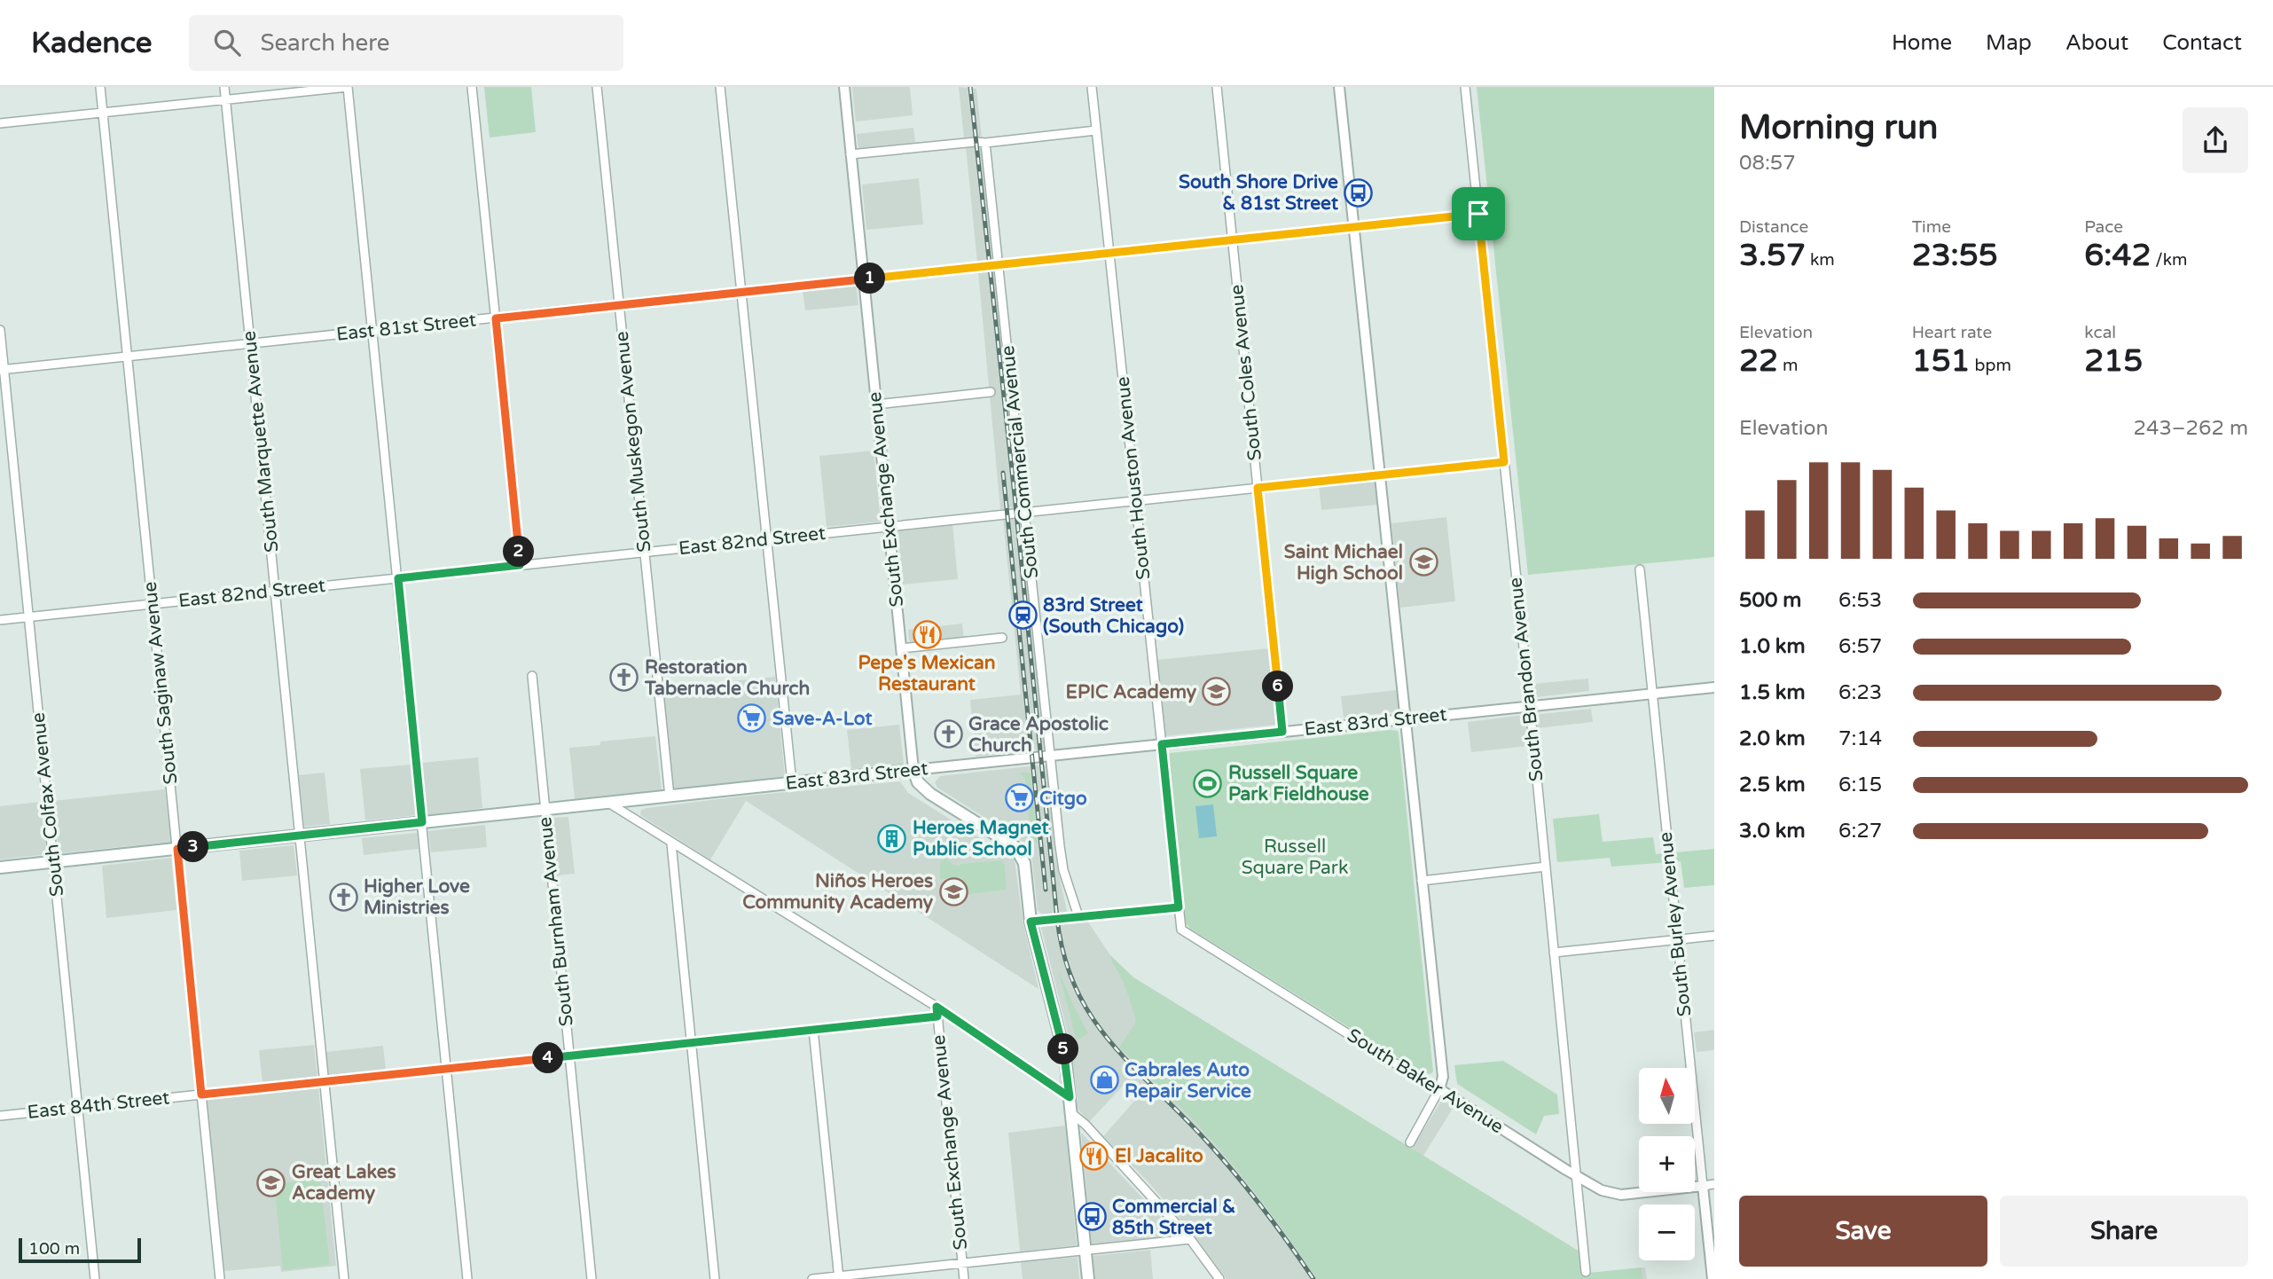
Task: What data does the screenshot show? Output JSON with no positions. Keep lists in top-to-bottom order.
{
  "streets": {
    "main road": ["South Exchange Avenue", "East 83rd Street"],
    "street": [
      "East 81st Street",
      "South Coles Avenue",
      "South Marquette Avenue",
      "South Muskegon Avenue",
      "South Commercial Avenue",
      "South Houston Avenue",
      "East 82nd Street",
      "South Brandon Avenue",
      "South Saginaw Avenue",
      "South Colfax Avenue",
      "South Burnham Avenue",
      "South Burley Avenue",
      "South Baker Avenue",
      "East 84th Street"
    ]
  },
  "crossings": [
    ["East 81st Street", "South Coles Avenue"],
    ["East 81st Street", "South Marquette Avenue"],
    ["East 81st Street", "South Muskegon Avenue"],
    ["East 81st Street", "South Commercial Avenue"],
    ["East 81st Street", "South Houston Avenue"],
    ["East 81st Street", "South Exchange Avenue"],
    ["East 81st Street", "South Brandon Avenue"],
    ["East 81st Street", "South Saginaw Avenue"],
    ["East 81st Street", "South Colfax Avenue"],
    ["South Coles Avenue", "East 82nd Street"],
    ["South Coles Avenue", "East 83rd Street"],
    ["South Marquette Avenue", "East 82nd Street"],
    ["South Marquette Avenue", "East 83rd Street"],
    ["South Marquette Avenue", "East 84th Street"],
    ["South Muskegon Avenue", "East 82nd Street"],
    ["South Muskegon Avenue", "East 83rd Street"],
    ["South Commercial Avenue", "East 82nd Street"],
    ["South Commercial Avenue", "East 83rd Street"],
    ["South Houston Avenue", "East 82nd Street"],
    ["South Houston Avenue", "East 83rd Street"],
    ["South Houston Avenue", "South Baker Avenue"],
    ["South Exchange Avenue", "East 82nd Street"],
    ["South Exchange Avenue", "East 83rd Street"],
    ["South Exchange Avenue", "East 84th Street"],
    ["East 82nd Street", "South Brandon Avenue"],
    ["East 82nd Street", "South Saginaw Avenue"],
    ["East 82nd Street", "South Colfax Avenue"],
    ["South Brandon Avenue", "East 83rd Street"],
    ["South Brandon Avenue", "South Baker Avenue"],
    ["South Saginaw Avenue", "East 83rd Street"],
    ["South Saginaw Avenue", "East 84th Street"],
    ["East 83rd Street", "South Colfax Avenue"],
    ["East 83rd Street", "South Burnham Avenue"],
    ["East 83rd Street", "South Burley Avenue"],
    ["South Colfax Avenue", "East 84th Street"],
    ["South Burnham Avenue", "East 84th Street"],
    ["South Burley Avenue", "South Baker Avenue"]
  ],
  "parks": ["Russell Square Park"],
  "places": {
    "bus stop": ["South Shore Drive & 81st Street", "Commercial & 85th Street"],
    "school or university": [
      "Saint Michael High School",
      "EPIC Academy",
      "Niños Heroes Community Academy",
      "Great Lakes Academy"
    ],
    "station": ["83rd Street (South Chicago)"],
    "restaurant": ["Pepe's Mexican Restaurant", "El Jacalito"],
    "church": ["Restoration Tabernacle Church", "Grace Apostolic Church", "Higher Love Ministries"],
    "supermarket": ["Save-A-Lot", "Citgo"],
    "sports": ["Russell Square Park Fieldhouse"],
    "building": ["Heroes Magnet Public School"],
    "shop": ["Cabrales Auto Repair Service"]
  },
  "scale_bar": "100 m",
  "north": "top",
  "page": {
    "header": "Kadence",
    "search": "Search here",
    "nav": [
      "Home",
      "Map",
      "About",
      "Contact"
    ],
    "heading": ["Morning run", "08:57"],
    "stats": [
      ["Distance", "3.57 km"],
      ["Time", "23:55"],
      ["Pace", "6:42 /km"],
      ["Elevation", "22 m"],
      ["Heart rate", "151 bpm"],
      ["kcal", "215"]
    ],
    "pins": [
      "1",
      "2",
      "6",
      "3",
      "5",
      "4"
    ],
    "chart": ["Elevation", "243–262 m"],
    "list": [
      {
        "name": "500 m",
        "note": "6:53"
      },
      {
        "name": "1.0 km",
        "note": "6:57"
      },
      {
        "name": "1.5 km",
        "note": "6:23"
      },
      {
        "name": "2.0 km",
        "note": "7:14"
      },
      {
        "name": "2.5 km",
        "note": "6:15"
      },
      {
        "name": "3.0 km",
        "note": "6:27"
      }
    ],
    "map_buttons": ["+", "−"],
    "buttons": ["Save", "Share"],
    "scale": "100 m"
  }
}
